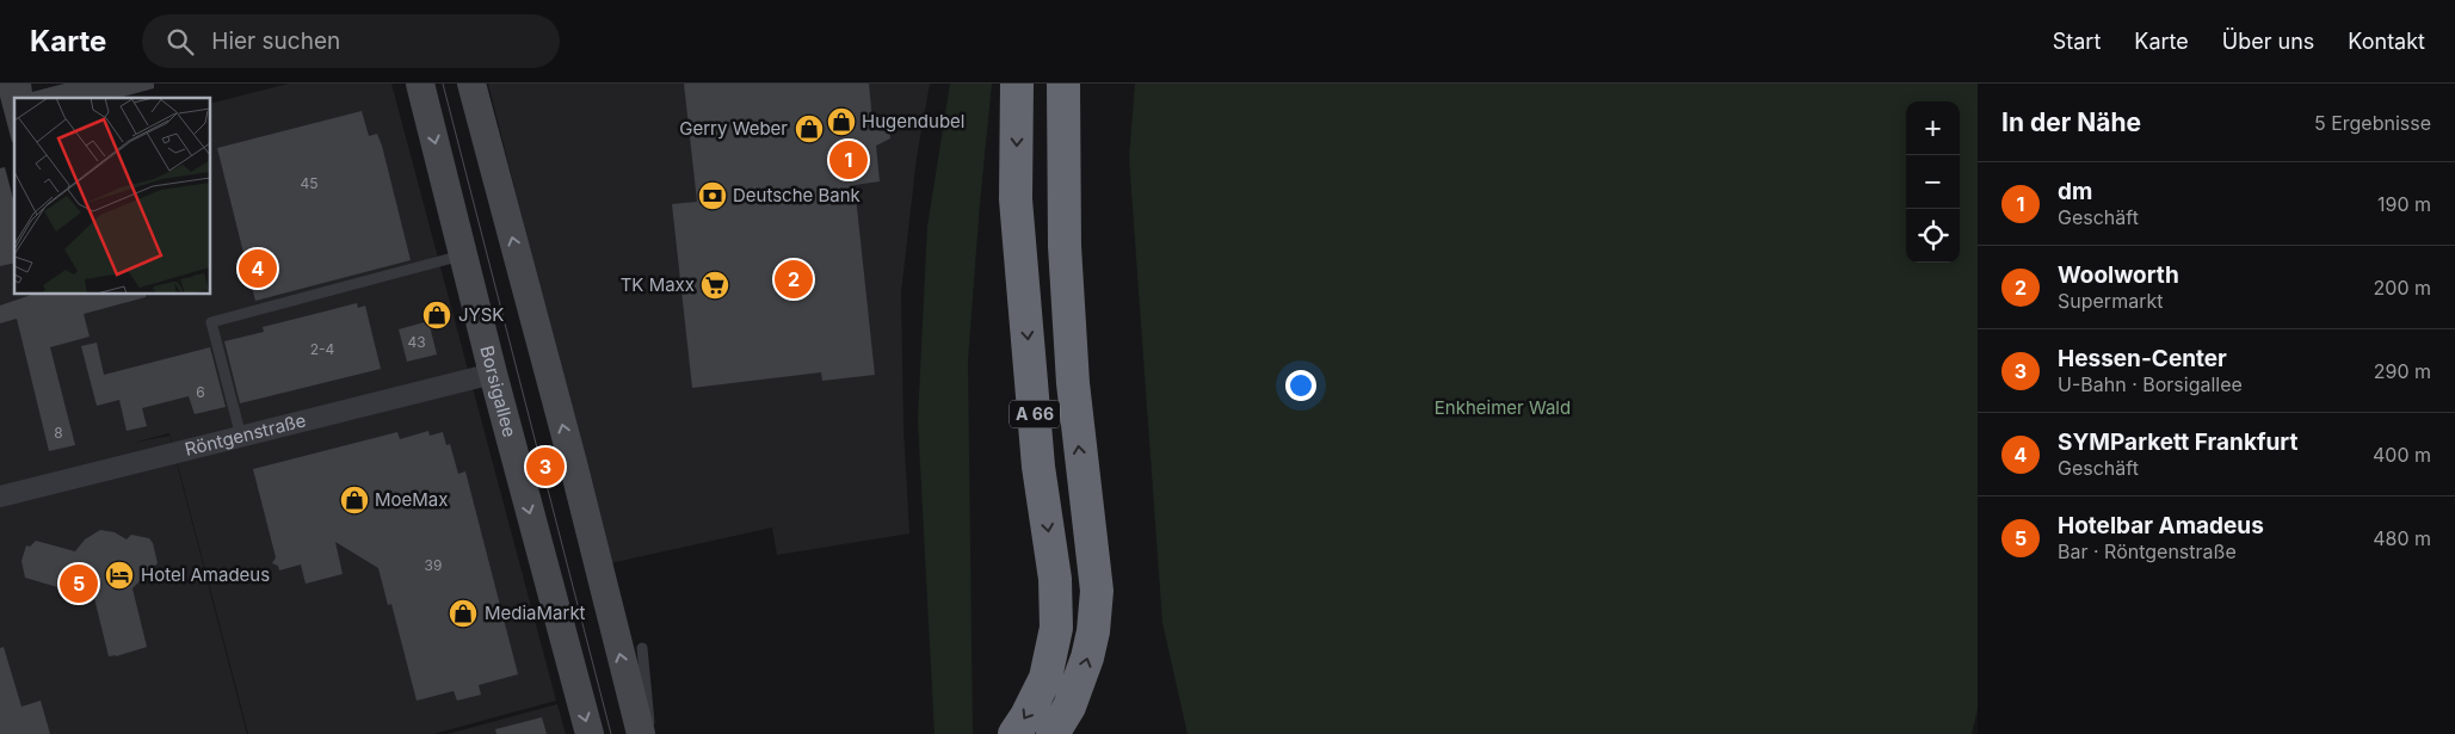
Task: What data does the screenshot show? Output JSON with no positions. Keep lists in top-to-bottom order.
{
  "streets": {
    "highway": ["A 66"],
    "main road": ["Borsigallee"],
    "street": ["Röntgenstraße"]
  },
  "crossings": [
    ["Borsigallee", "Röntgenstraße"]
  ],
  "parks": ["Enkheimer Wald"],
  "places": {
    "shop": [
      "Hugendubel",
      "Gerry Weber",
      "JYSK",
      "MoeMax",
      "MediaMarkt"
    ],
    "bank": ["Deutsche Bank"],
    "supermarket": ["TK Maxx"],
    "hotel": ["Hotel Amadeus"]
  },
  "house_numbers": [
    "45",
    "43",
    "2-4",
    "6",
    "8",
    "39"
  ],
  "page": {
    "header": "Karte",
    "search": "Hier suchen",
    "nav": [
      "Start",
      "Karte",
      "Über uns",
      "Kontakt"
    ],
    "heading": ["In der Nähe", "5 Ergebnisse"],
    "map_buttons": ["+", "−"],
    "pins": [
      "1",
      "4",
      "2",
      "3",
      "5"
    ],
    "list": [
      {
        "mark": "1",
        "name": "dm",
        "note": "Geschäft",
        "value": "190 m"
      },
      {
        "mark": "2",
        "name": "Woolworth",
        "note": "Supermarkt",
        "value": "200 m"
      },
      {
        "mark": "3",
        "name": "Hessen-Center",
        "note": "U-Bahn · Borsigallee",
        "value": "290 m"
      },
      {
        "mark": "4",
        "name": "SYMParkett Frankfurt",
        "note": "Geschäft",
        "value": "400 m"
      },
      {
        "mark": "5",
        "name": "Hotelbar Amadeus",
        "note": "Bar · Röntgenstraße",
        "value": "480 m"
      }
    ]
  }
}
